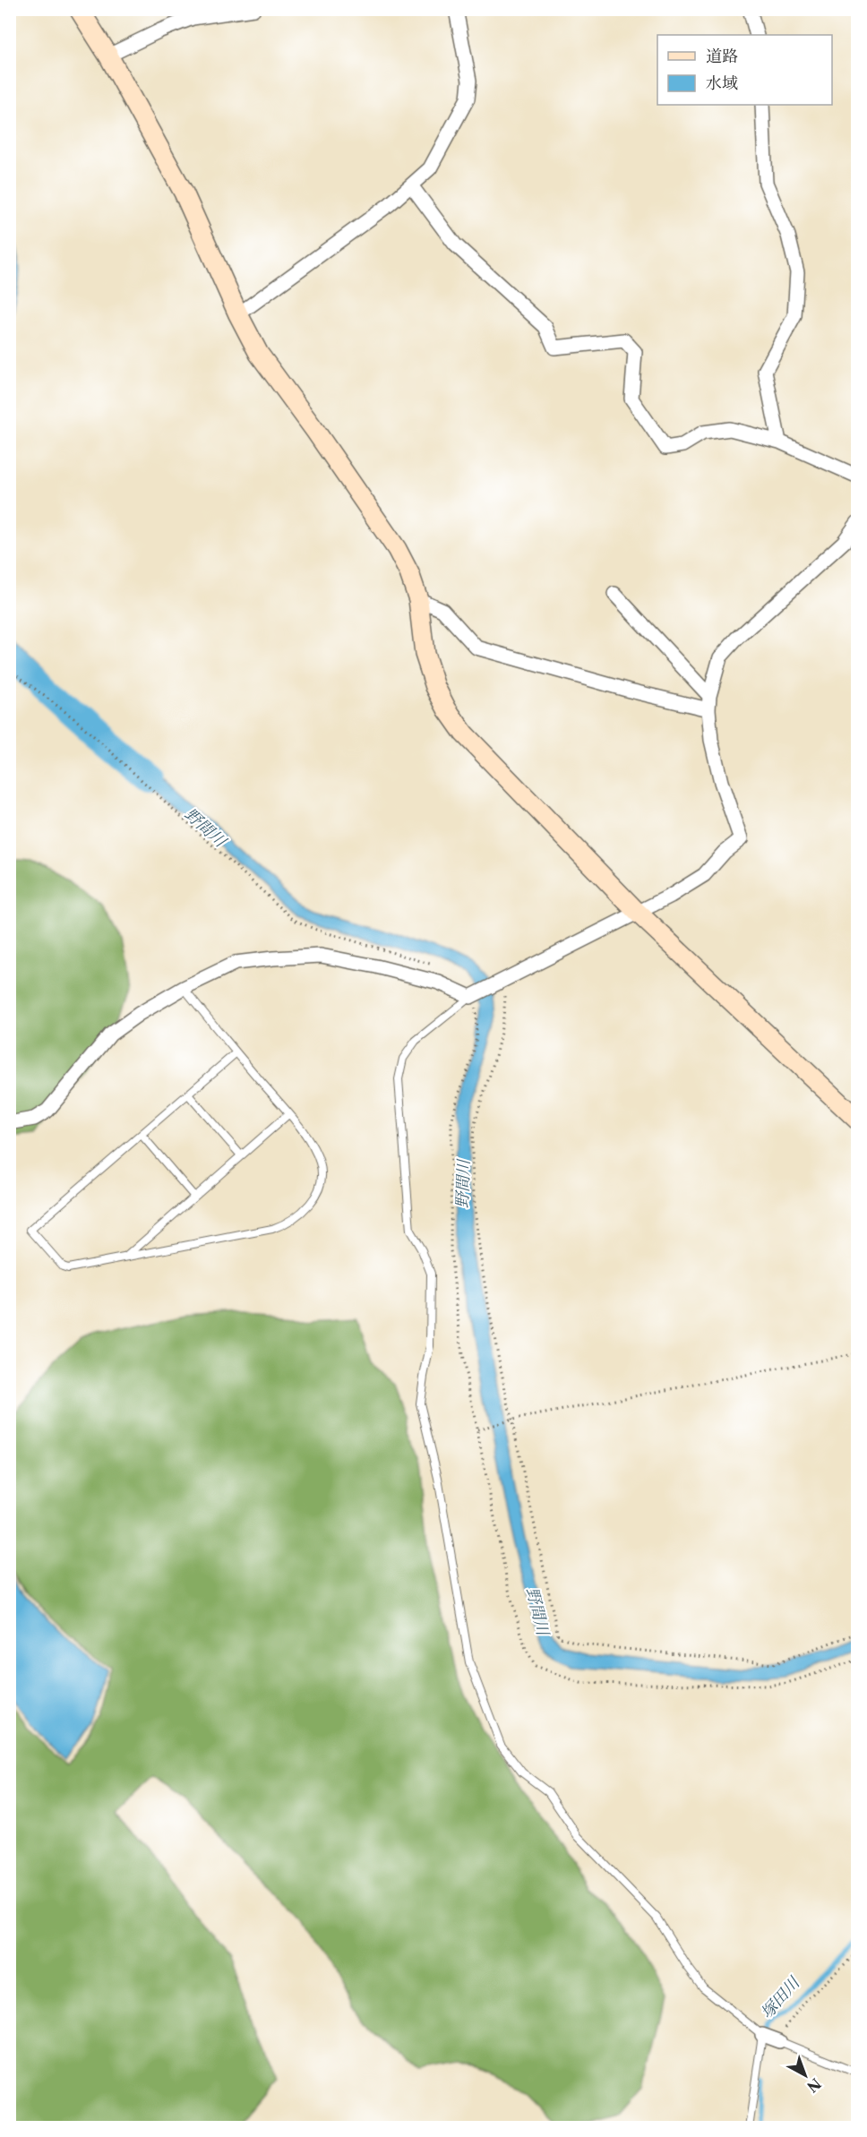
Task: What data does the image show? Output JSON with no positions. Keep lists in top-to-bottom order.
{
  "water": ["野間川", "塚田川"],
  "legend": ["道路", "水域"],
  "north": "bottom right"
}
